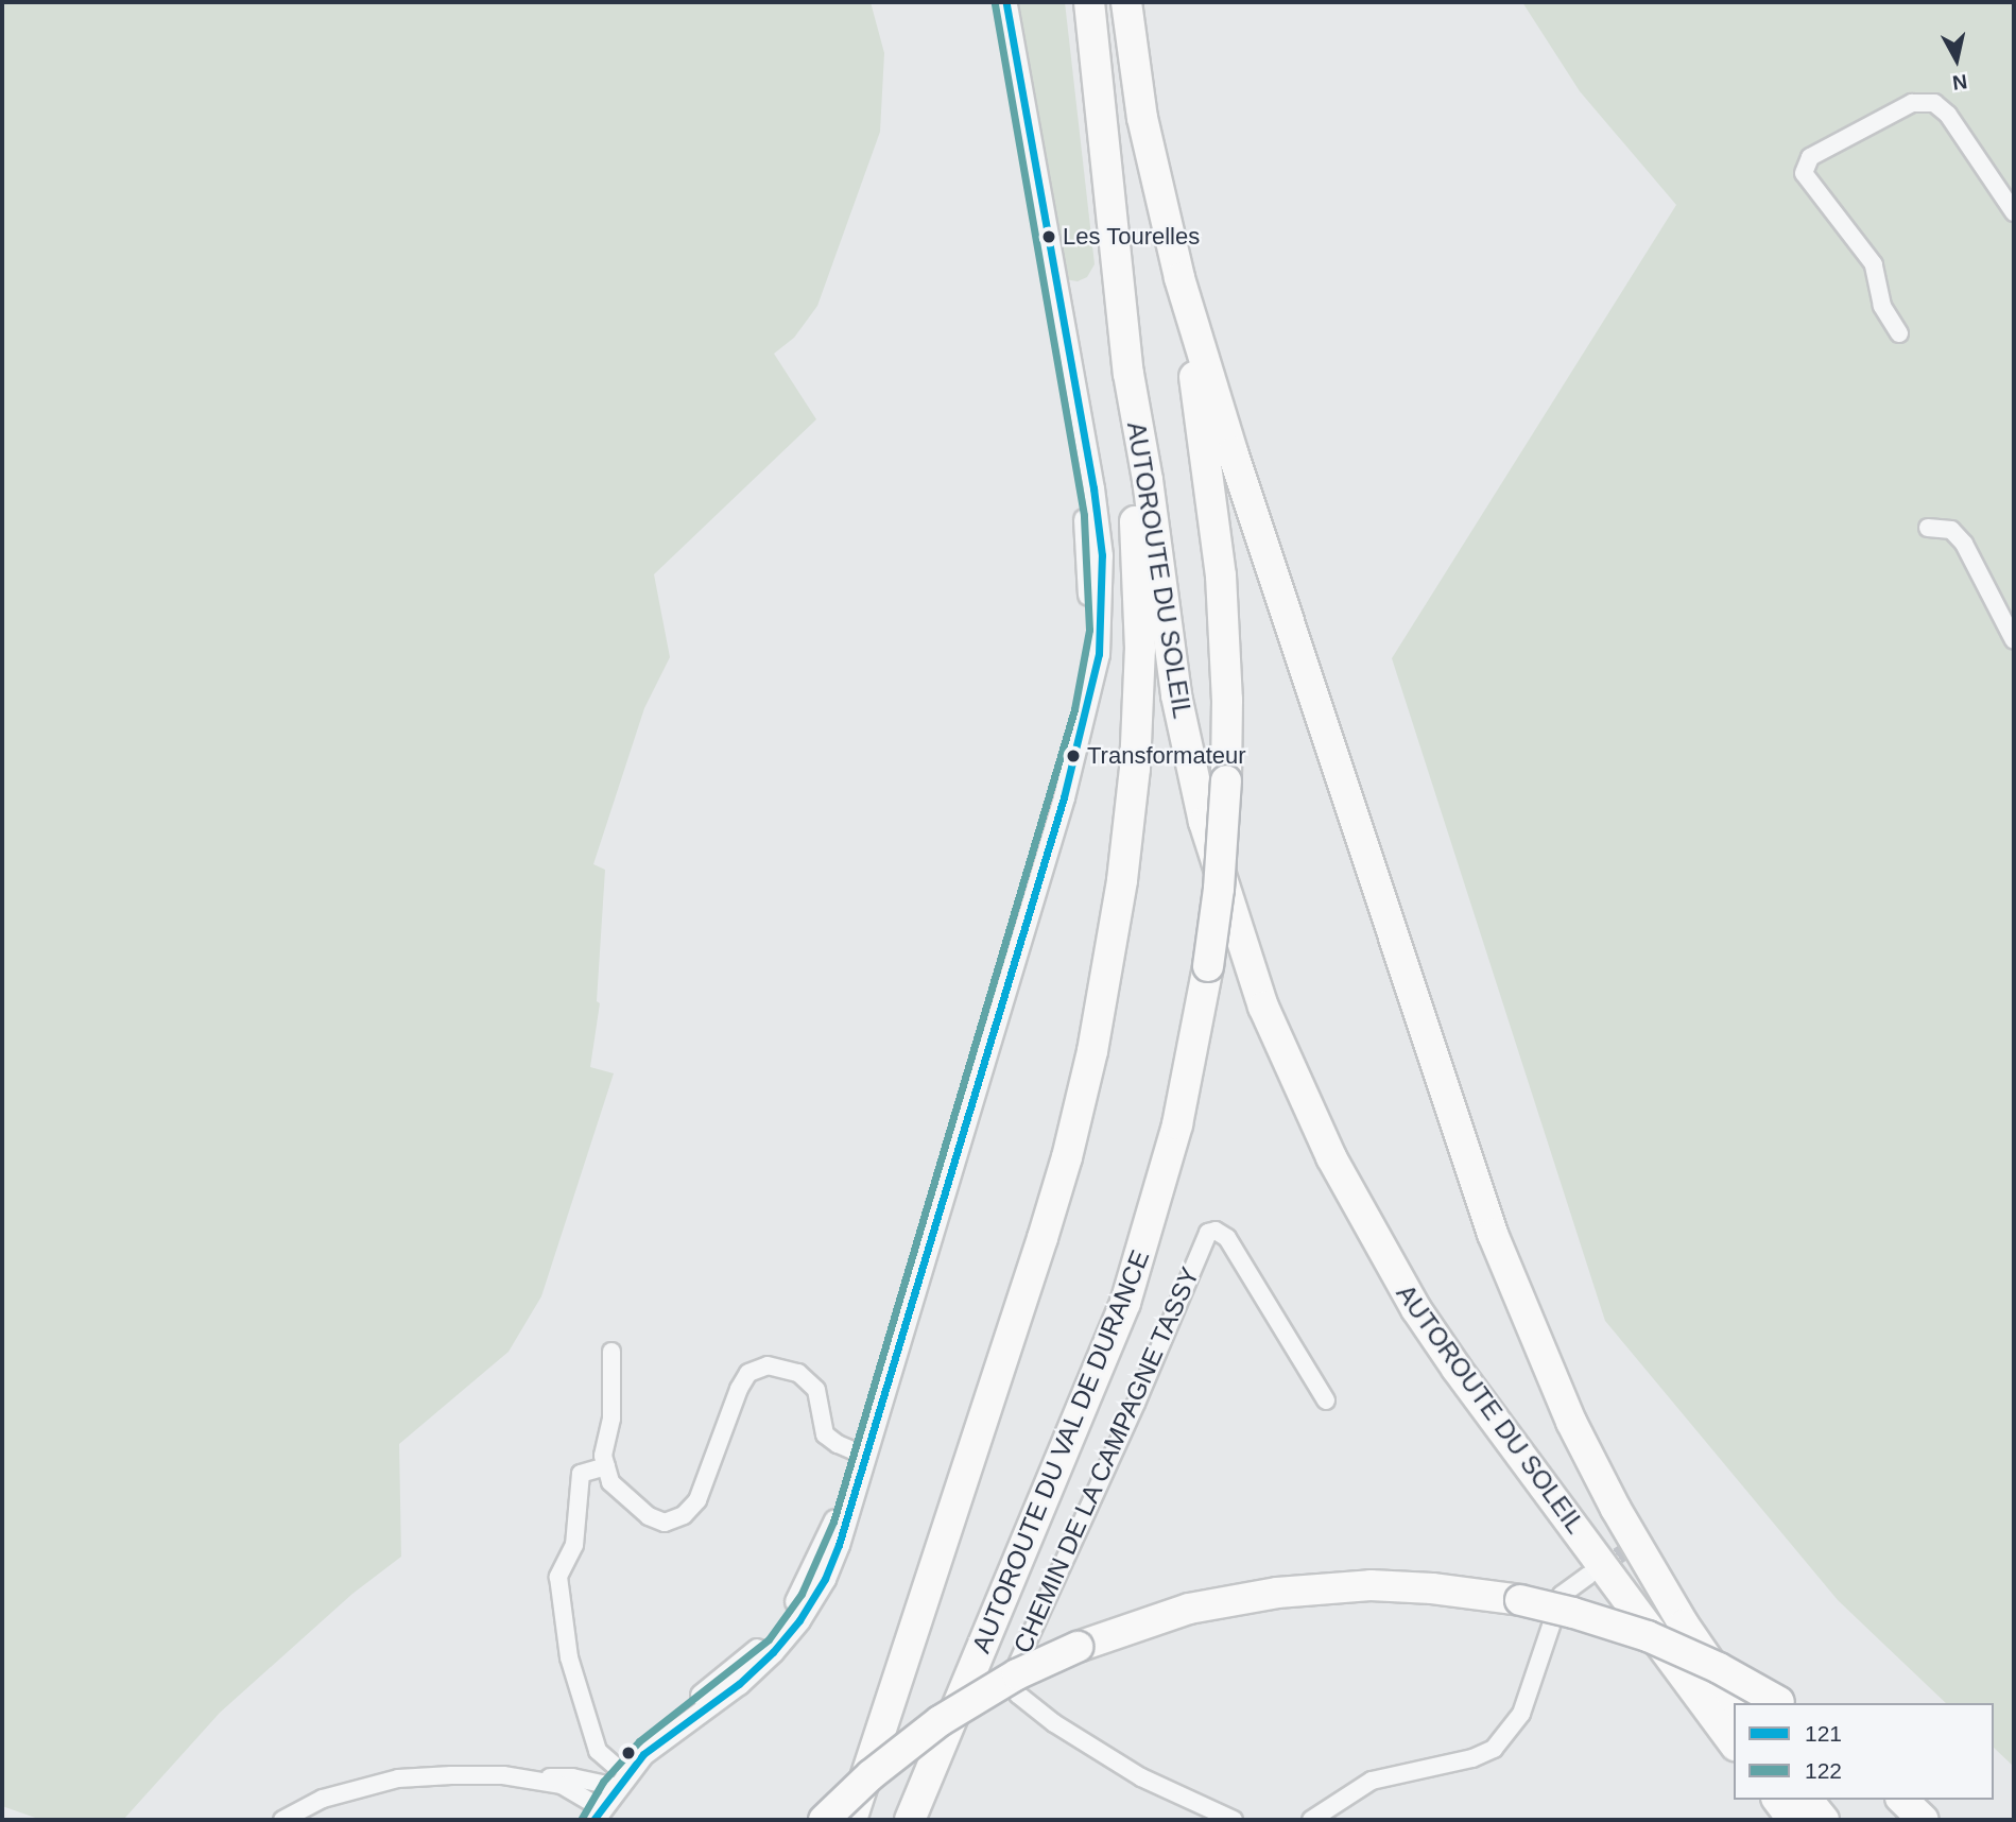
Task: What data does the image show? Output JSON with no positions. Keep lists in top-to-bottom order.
{
  "streets": {
    "highway": ["AUTOROUTE DU SOLEIL", "AUTOROUTE DU VAL DE DURANCE"],
    "street": ["CHEMIN DE LA CAMPAGNE TASSY"]
  },
  "crossings": [
    ["AUTOROUTE DU SOLEIL", "AUTOROUTE DU VAL DE DURANCE"]
  ],
  "places": ["Les Tourelles", "Transformateur"],
  "lines": ["transit line 121", "transit line 122"],
  "legend": ["121", "122"],
  "north": "bottom"
}
